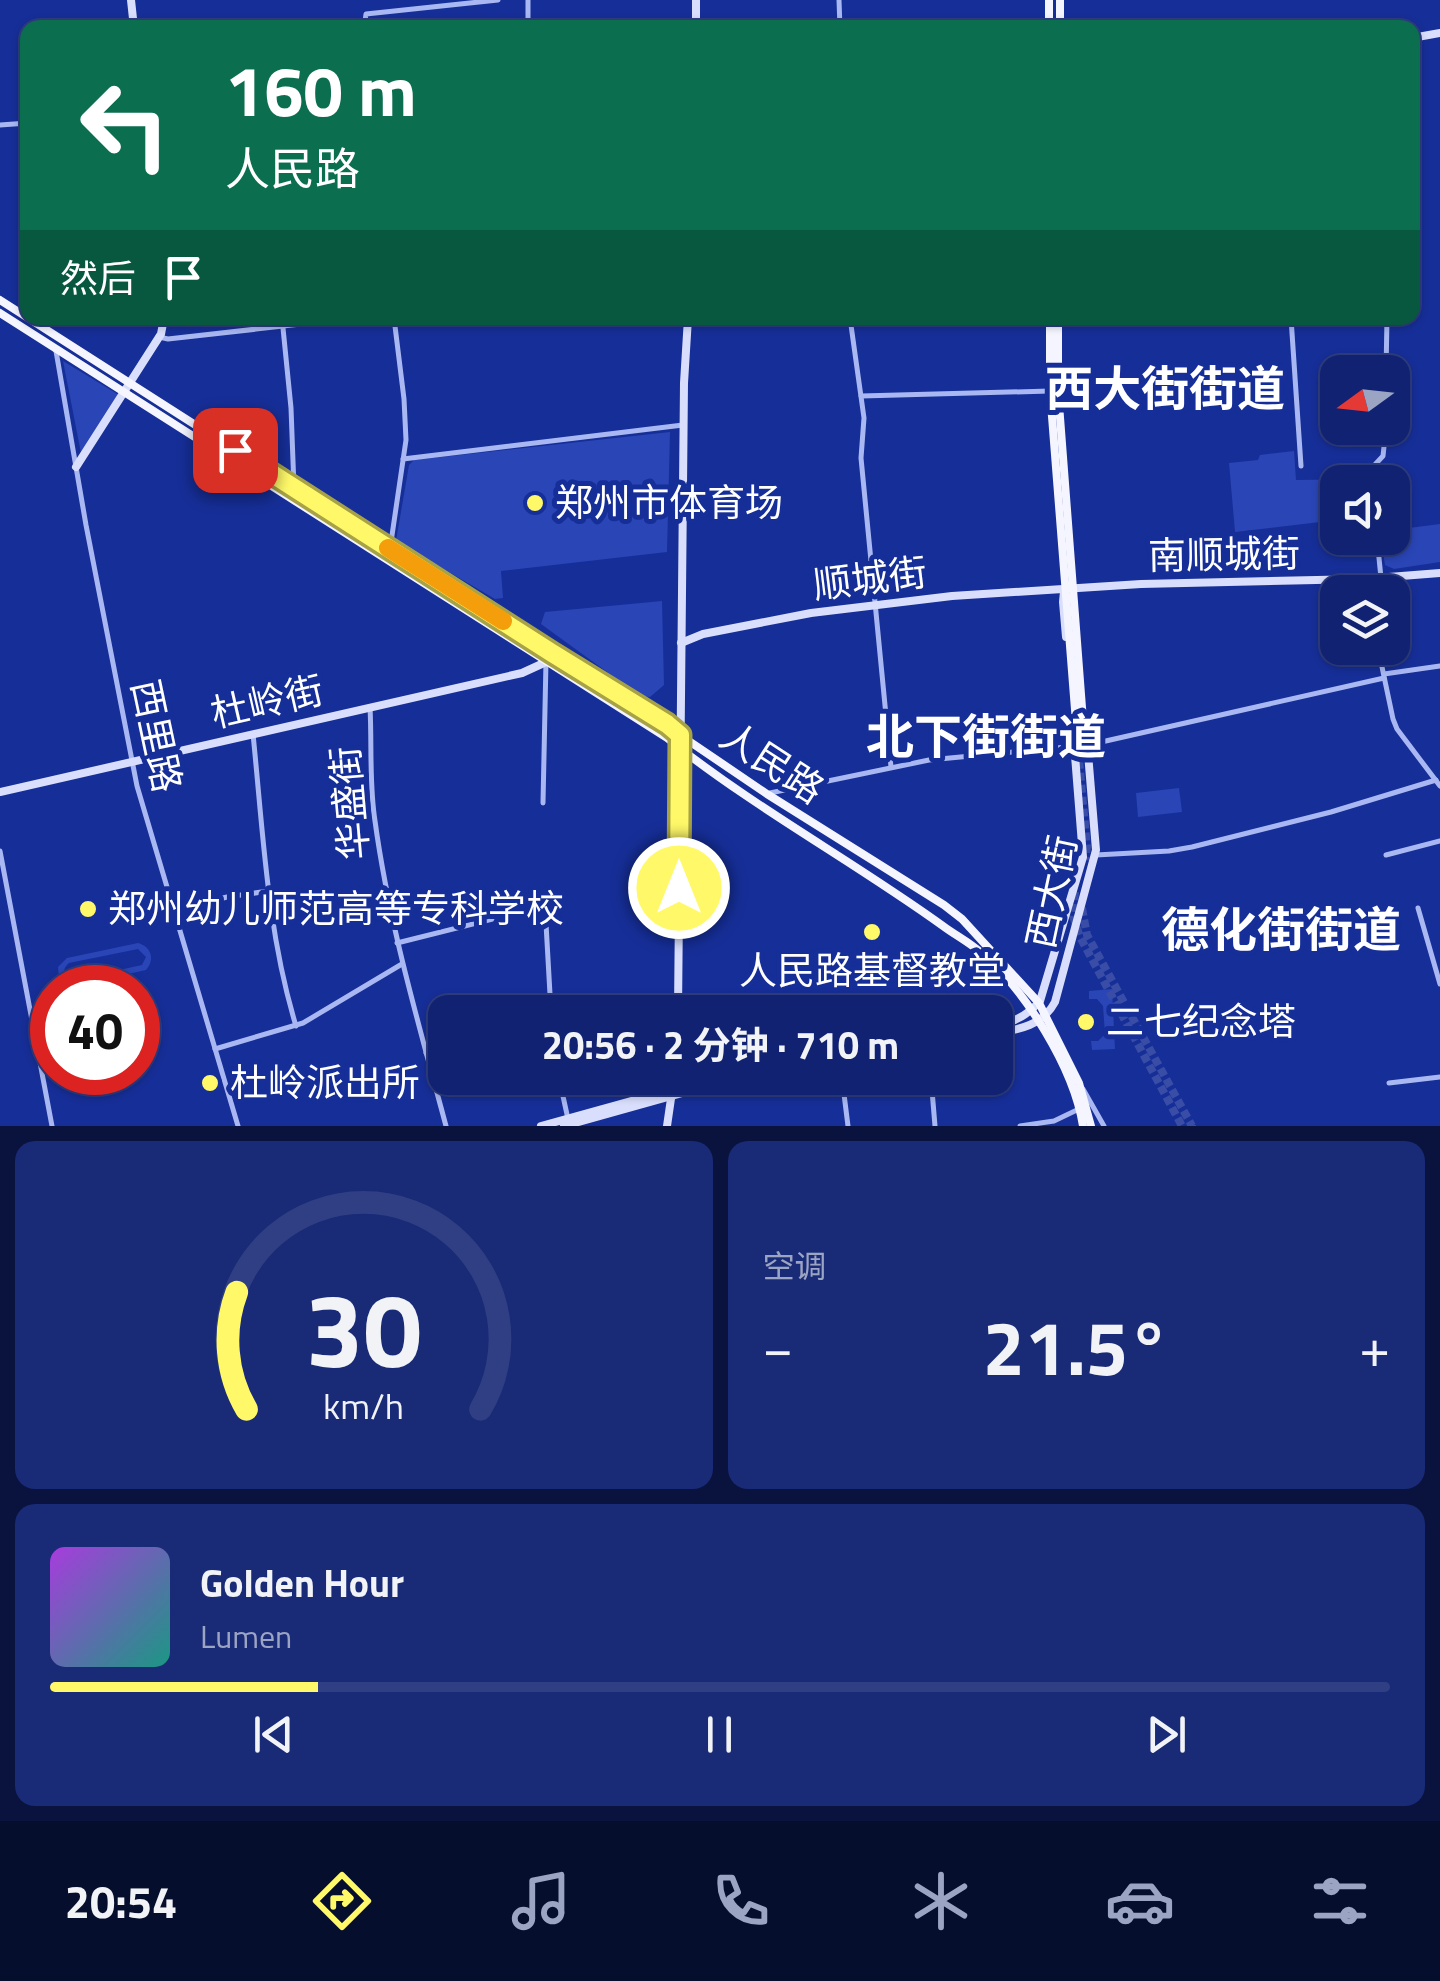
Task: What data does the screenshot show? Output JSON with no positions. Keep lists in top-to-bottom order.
{
  "streets": {
    "main road": ["人民路", "西大街"],
    "street": [
      "南顺城街",
      "顺城街",
      "杜岭街",
      "西里路",
      "华盛街"
    ]
  },
  "crossings": [
    ["南顺城街", "顺城街"],
    ["南顺城街", "西大街"],
    ["顺城街", "西大街"],
    ["杜岭街", "西里路"],
    ["杜岭街", "人民路"],
    ["杜岭街", "华盛街"],
    ["西里路", "人民路"],
    ["人民路", "西大街"]
  ],
  "districts": ["西大街街道", "北下街街道", "德化街街道"],
  "places": [
    "郑州市体育场",
    "郑州幼儿师范高等专科学校",
    "人民路基督教堂",
    "二七纪念塔",
    "杜岭派出所"
  ],
  "north": "left",
  "page": {
    "turn": ["160 m", "人民路"],
    "then": "然后",
    "limit": "40",
    "trip": "20:56 · 2 分钟 · 710 m",
    "tile": "空调",
    "heat": ["−", "21.5°", "+"],
    "song": ["Golden Hour", "Lumen"],
    "tabs": "20:54",
    "gauge": ["30", "km/h"]
  }
}
